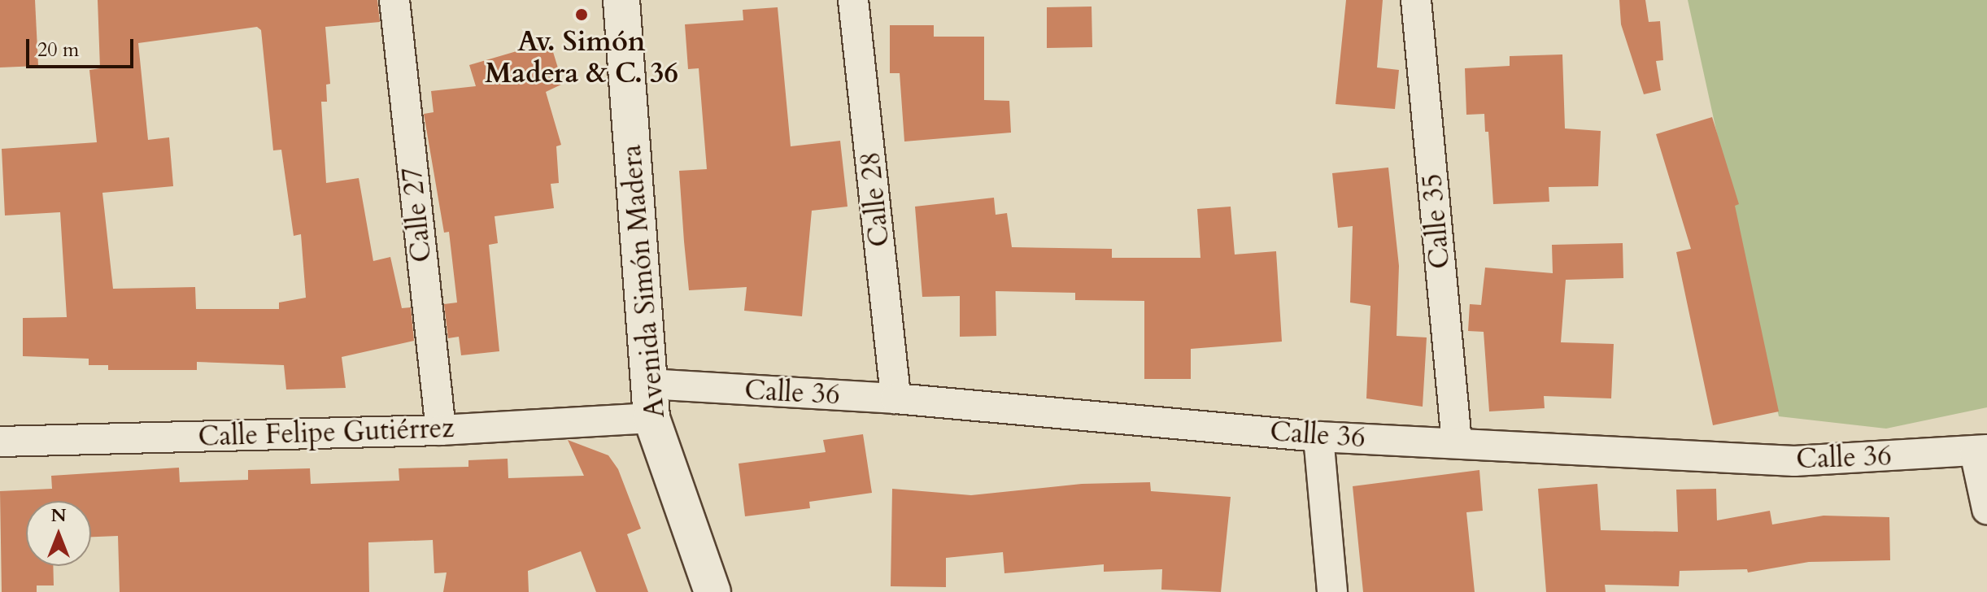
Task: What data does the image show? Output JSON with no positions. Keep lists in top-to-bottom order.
{
  "streets": {
    "street": [
      "Calle 28",
      "Calle 27",
      "Calle 35",
      "Avenida Simón Madera",
      "Calle 36",
      "Calle Felipe Gutiérrez"
    ]
  },
  "crossings": [
    ["Calle 28", "Calle 36"],
    ["Calle 27", "Calle Felipe Gutiérrez"],
    ["Calle 35", "Calle 36"],
    ["Avenida Simón Madera", "Calle 36"],
    ["Avenida Simón Madera", "Calle Felipe Gutiérrez"],
    ["Calle 36", "Calle Felipe Gutiérrez"]
  ],
  "places": ["Av. Simón Madera & C. 36"],
  "scale_bar": "20 m",
  "north": "top"
}
